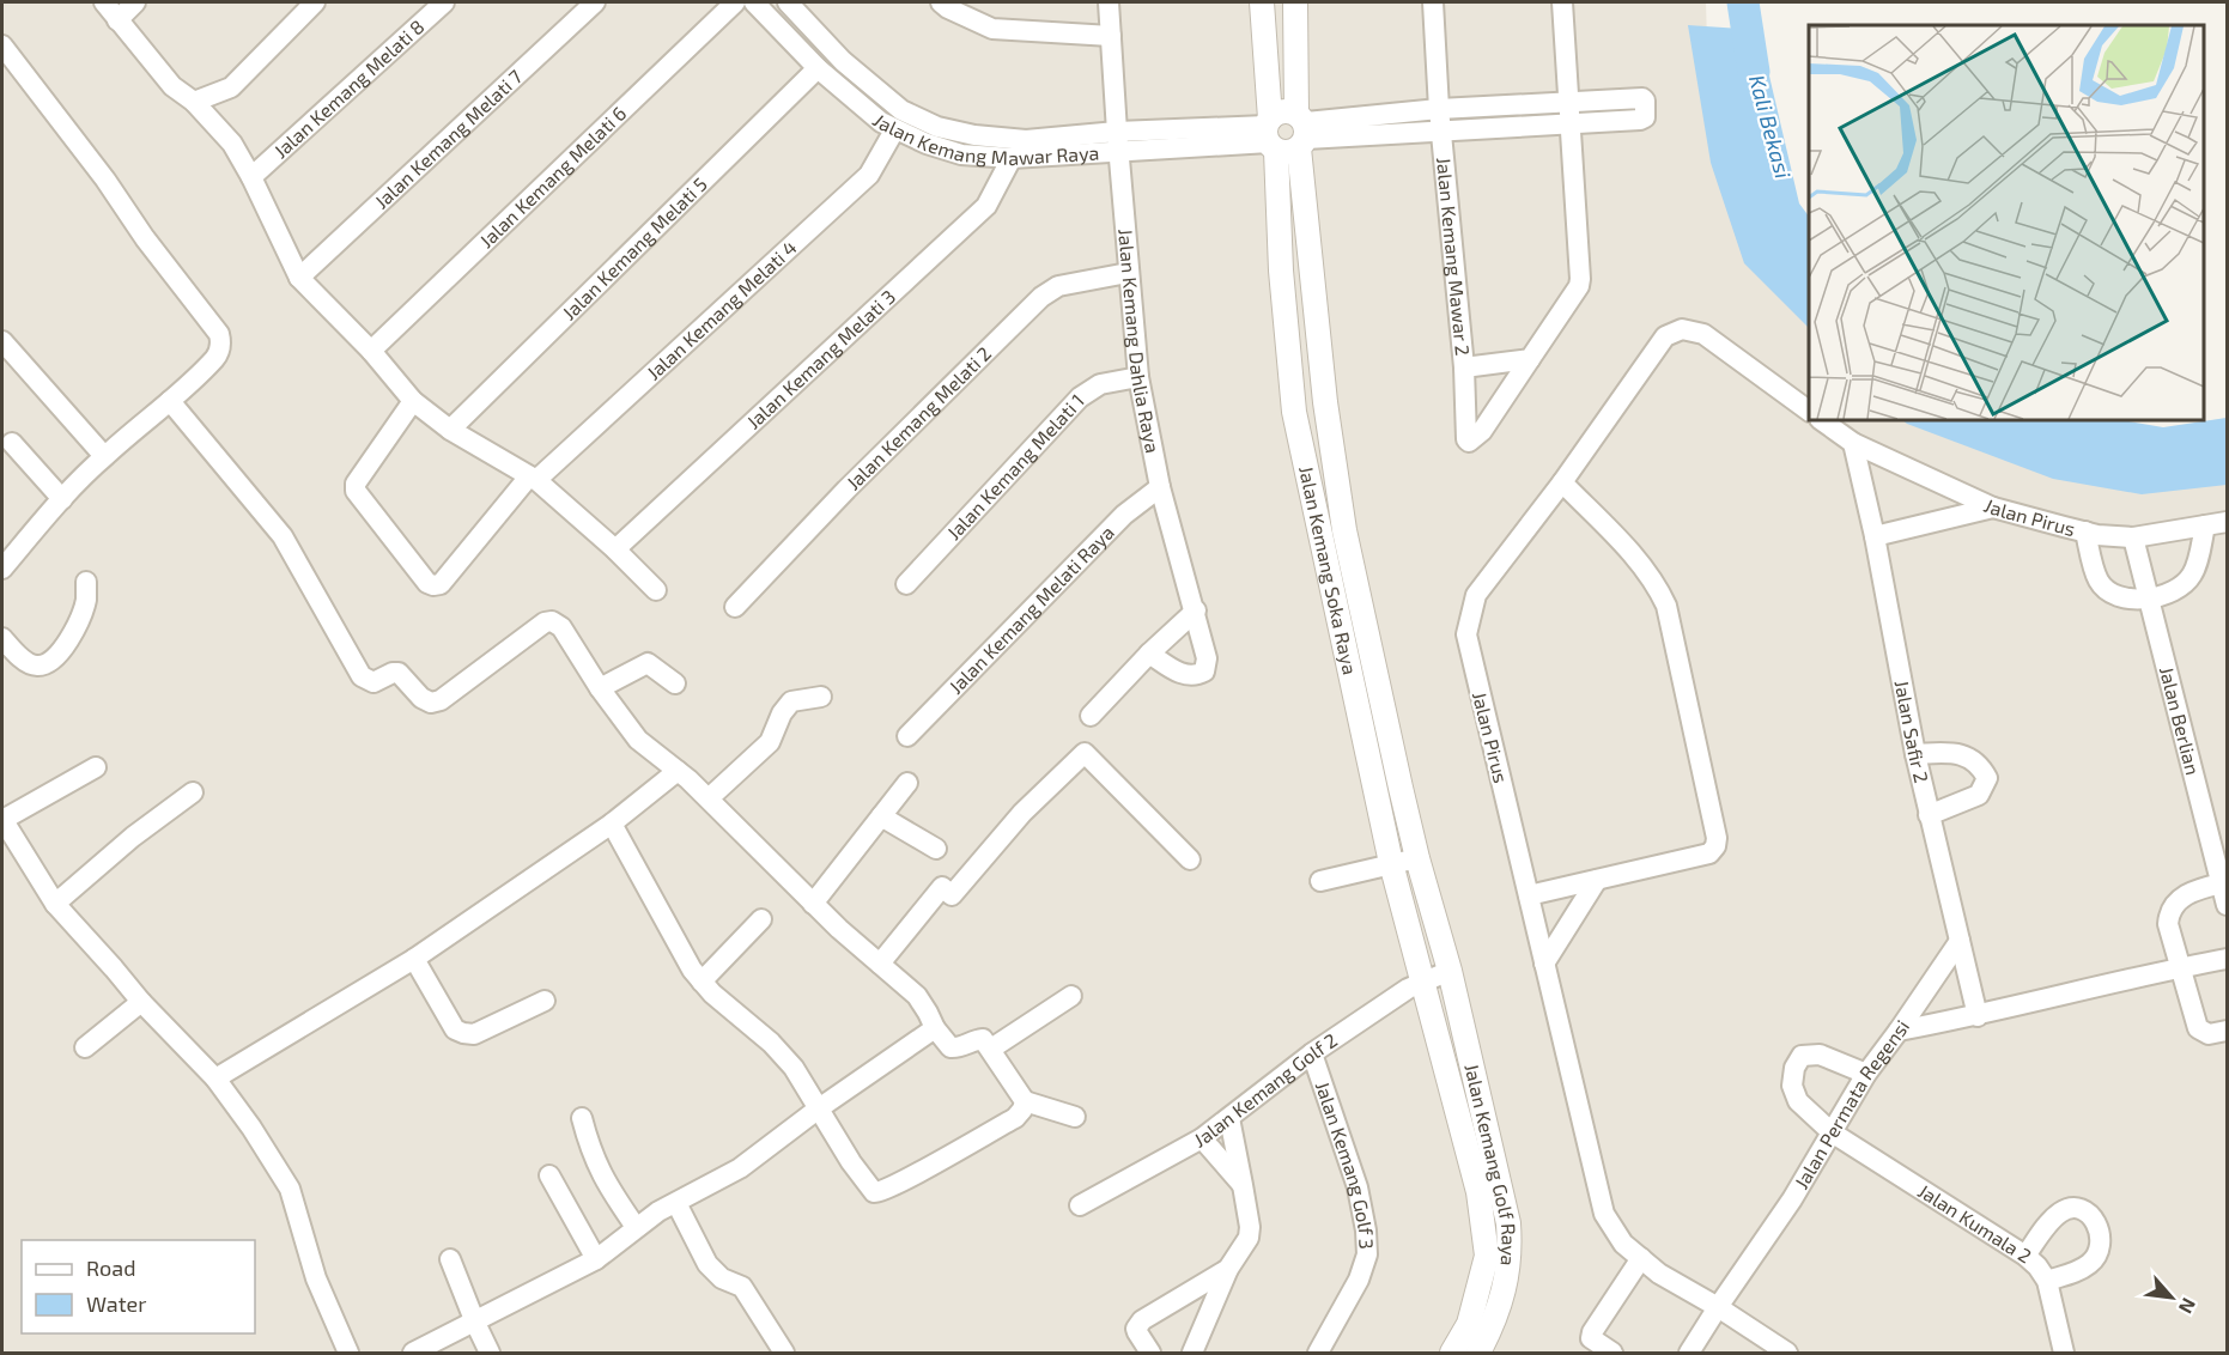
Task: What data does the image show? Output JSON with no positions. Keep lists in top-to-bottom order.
{
  "streets": {
    "street": [
      "Jalan Kemang Melati 8",
      "Jalan Kemang Mawar Raya",
      "Jalan Kemang Melati 7",
      "Jalan Kemang Melati 6",
      "Jalan Kemang Melati 5",
      "Jalan Kemang Mawar 2",
      "Jalan Kemang Melati 4",
      "Jalan Kemang Dahlia Raya",
      "Jalan Kemang Melati 3",
      "Jalan Kemang Melati 2",
      "Jalan Kemang Melati 1",
      "Jalan Pirus",
      "Jalan Kemang Soka Raya",
      "Jalan Kemang Melati Raya",
      "Jalan Berlian",
      "Jalan Safir 2",
      "Jalan Kemang Golf 2",
      "Jalan Permata Regensi",
      "Jalan Kemang Golf Raya",
      "Jalan Kemang Golf 3",
      "Jalan Kumala 2"
    ]
  },
  "crossings": [
    ["Jalan Kemang Mawar Raya", "Jalan Kemang Melati 5"],
    ["Jalan Kemang Mawar Raya", "Jalan Kemang Mawar 2"],
    ["Jalan Kemang Mawar Raya", "Jalan Kemang Melati 4"],
    ["Jalan Kemang Mawar Raya", "Jalan Kemang Dahlia Raya"],
    ["Jalan Kemang Mawar Raya", "Jalan Kemang Melati 3"],
    ["Jalan Kemang Mawar Raya", "Jalan Kemang Soka Raya"],
    ["Jalan Kemang Dahlia Raya", "Jalan Kemang Melati 2"],
    ["Jalan Kemang Dahlia Raya", "Jalan Kemang Melati 1"],
    ["Jalan Kemang Dahlia Raya", "Jalan Kemang Melati Raya"],
    ["Jalan Pirus", "Jalan Berlian"],
    ["Jalan Pirus", "Jalan Safir 2"],
    ["Jalan Pirus", "Jalan Permata Regensi"],
    ["Jalan Kemang Soka Raya", "Jalan Kemang Golf 2"],
    ["Jalan Kemang Soka Raya", "Jalan Kemang Golf Raya"],
    ["Jalan Safir 2", "Jalan Permata Regensi"],
    ["Jalan Kemang Golf 2", "Jalan Kemang Golf Raya"],
    ["Jalan Kemang Golf 2", "Jalan Kemang Golf 3"],
    ["Jalan Permata Regensi", "Jalan Kumala 2"]
  ],
  "water": ["Kali Bekasi"],
  "legend": ["Road", "Water"],
  "north": "bottom right"
}
